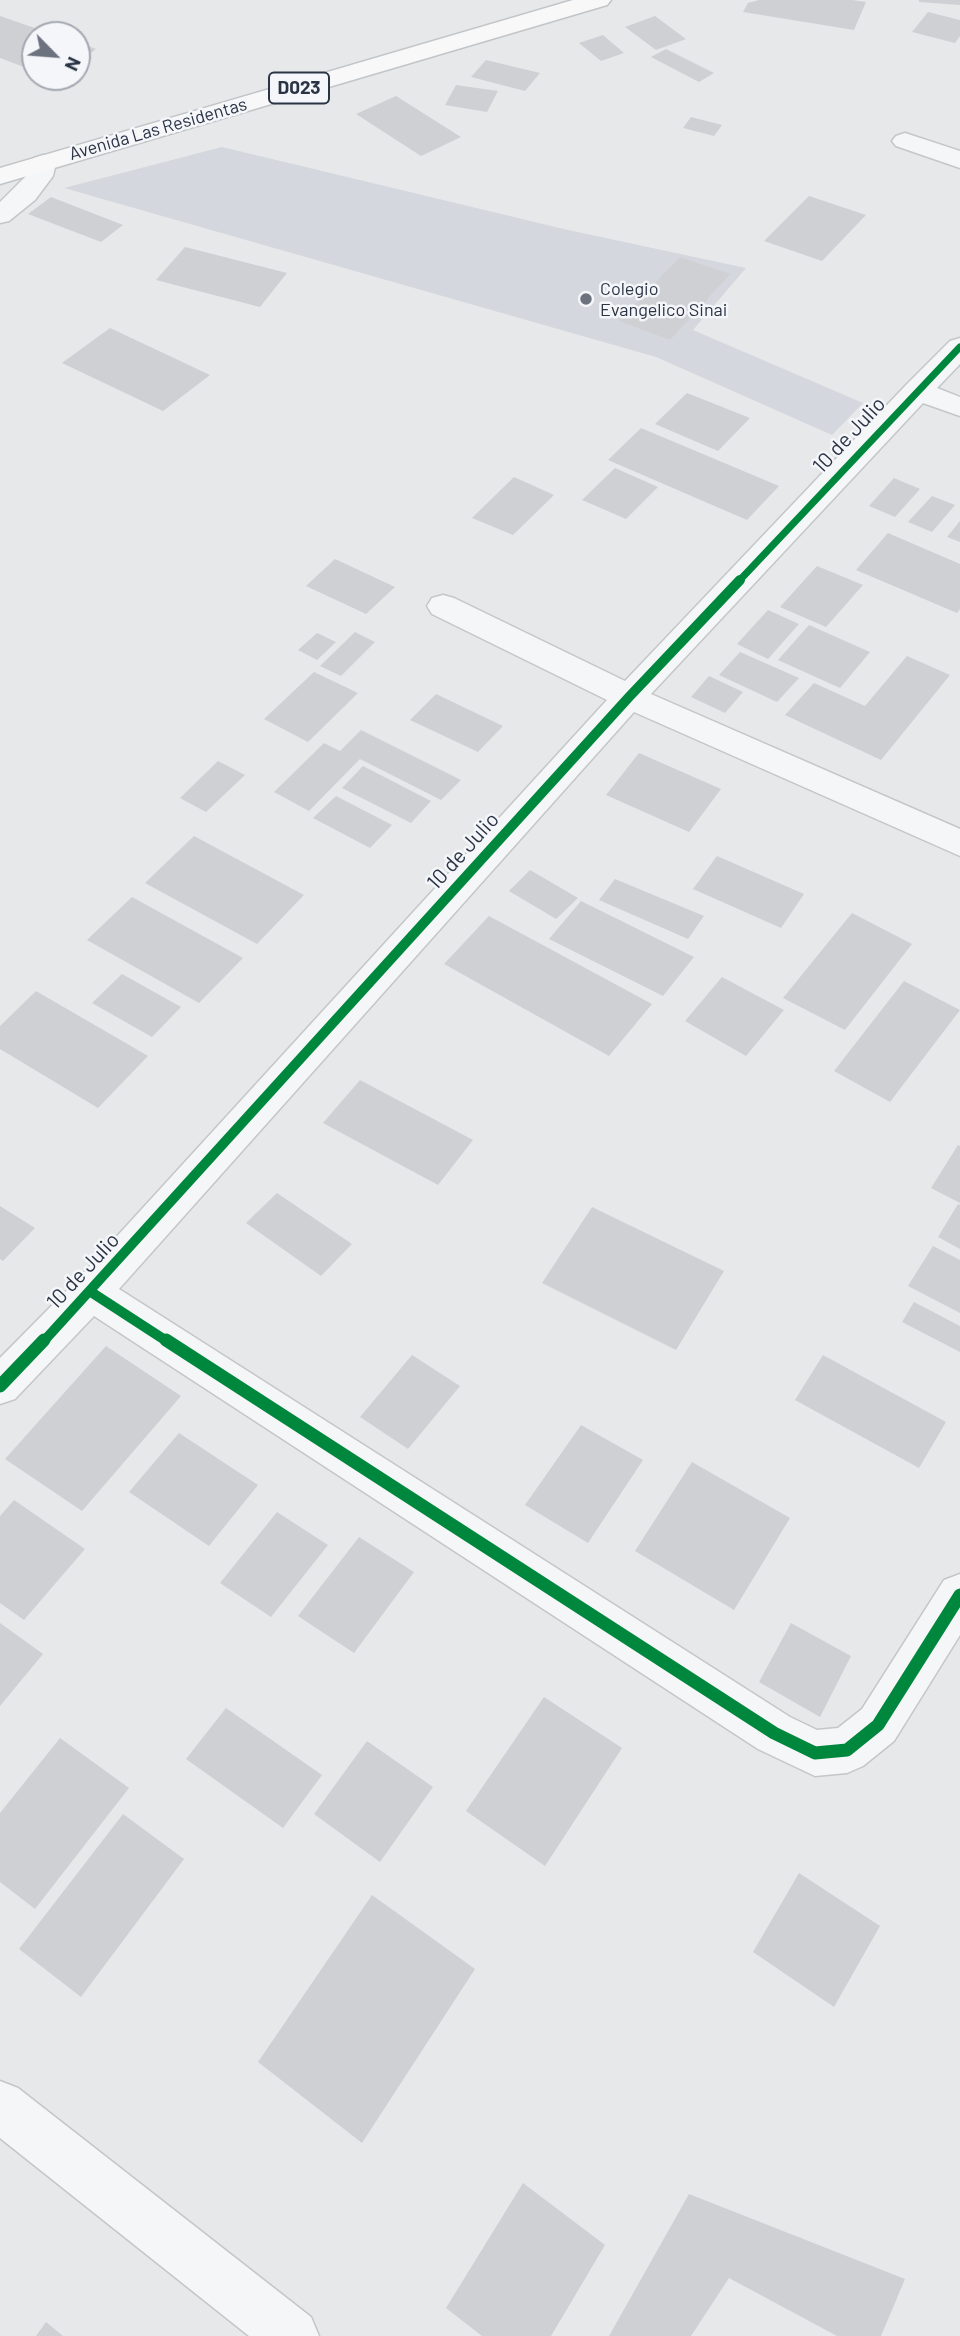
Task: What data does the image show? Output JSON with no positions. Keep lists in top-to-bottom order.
{
  "streets": {
    "main road": ["D023", "Avenida Las Residentas"],
    "street": ["10 de Julio"]
  },
  "places": ["Colegio Evangelico Sinai"],
  "north": "bottom right"
}
